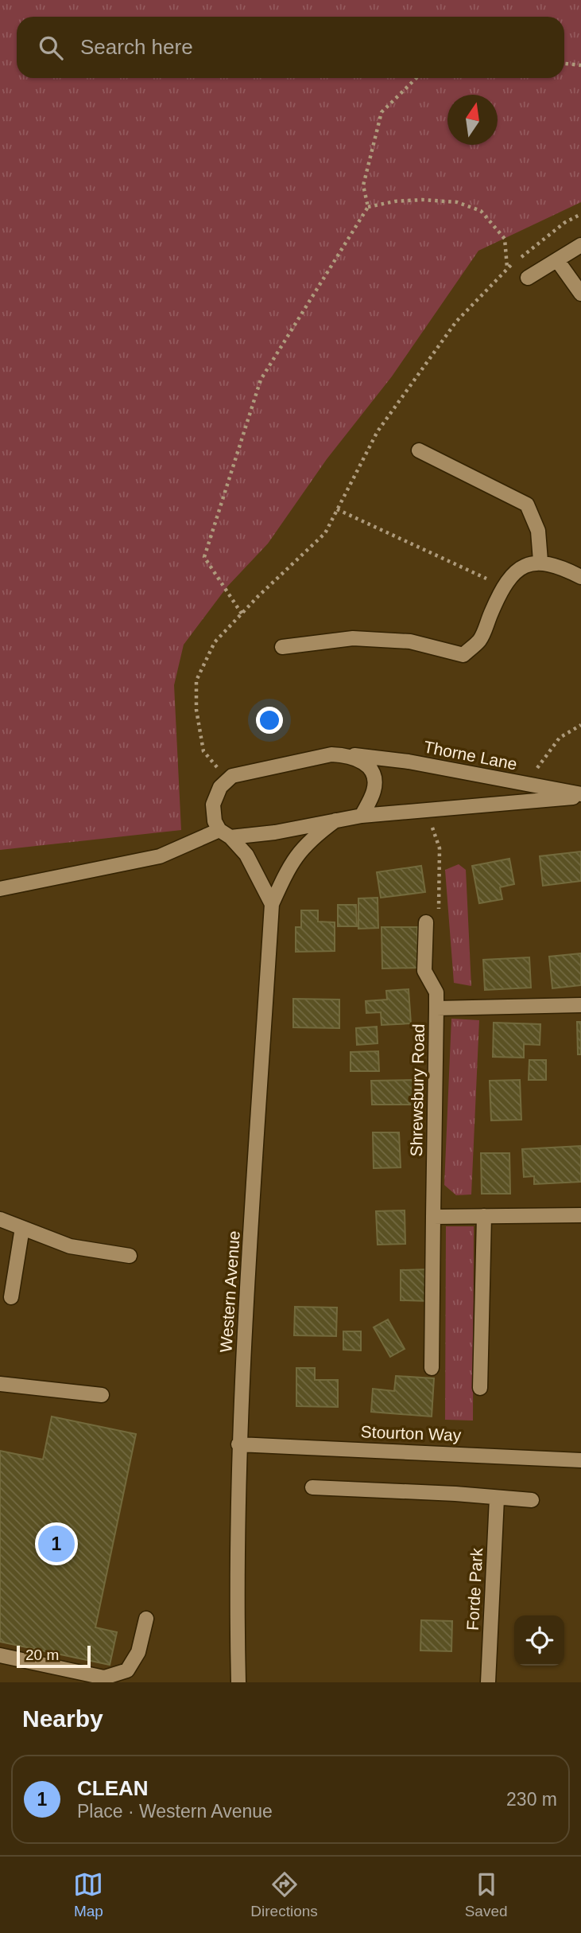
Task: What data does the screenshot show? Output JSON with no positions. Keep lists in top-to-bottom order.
{
  "streets": {
    "street": [
      "Thorne Lane",
      "Shrewsbury Road",
      "Western Avenue",
      "Stourton Way",
      "Forde Park"
    ]
  },
  "crossings": [
    ["Thorne Lane", "Western Avenue"],
    ["Western Avenue", "Stourton Way"]
  ],
  "scale_bar": "20 m",
  "north": "top",
  "page": {
    "search": "Search here",
    "pins": "1",
    "scale": "20 m",
    "heading": "Nearby",
    "list": [
      {
        "mark": "1",
        "name": "CLEAN",
        "note": "Place · Western Avenue",
        "value": "230 m"
      }
    ],
    "nav": ["Map", "Directions", "Saved"]
  }
}
